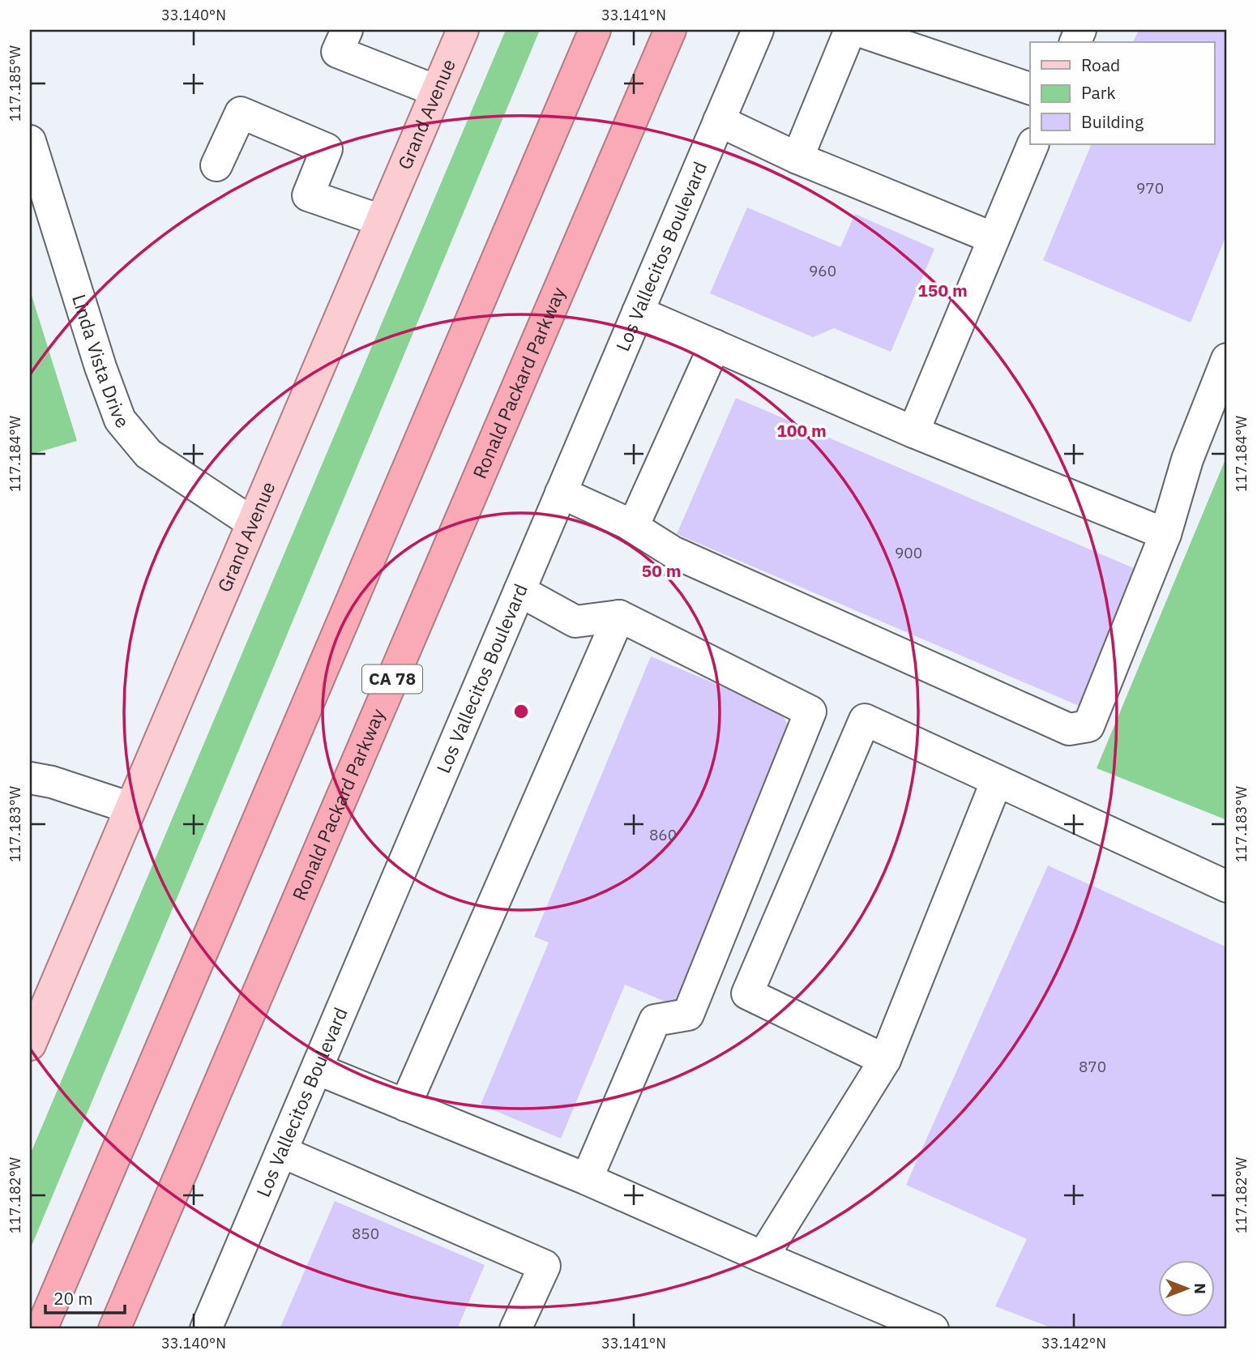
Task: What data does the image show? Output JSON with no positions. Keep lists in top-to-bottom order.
{
  "streets": {
    "highway": ["Ronald Packard Parkway", "CA 78"],
    "main road": ["Grand Avenue"],
    "street": ["Los Vallecitos Boulevard", "Linda Vista Drive"]
  },
  "crossings": [
    ["Grand Avenue", "Linda Vista Drive"]
  ],
  "house_numbers": [
    "970",
    "960",
    "900",
    "860",
    "870",
    "850"
  ],
  "legend": ["Road", "Park", "Building"],
  "scale_bar": "20 m",
  "north": "right",
  "coordinates": [
    "33.140°N",
    "33.141°N",
    "117.185°W",
    "117.184°W",
    "117.183°W",
    "117.182°W",
    "33.142°N"
  ],
  "rings": ["150 m", "100 m", "50 m"]
}
